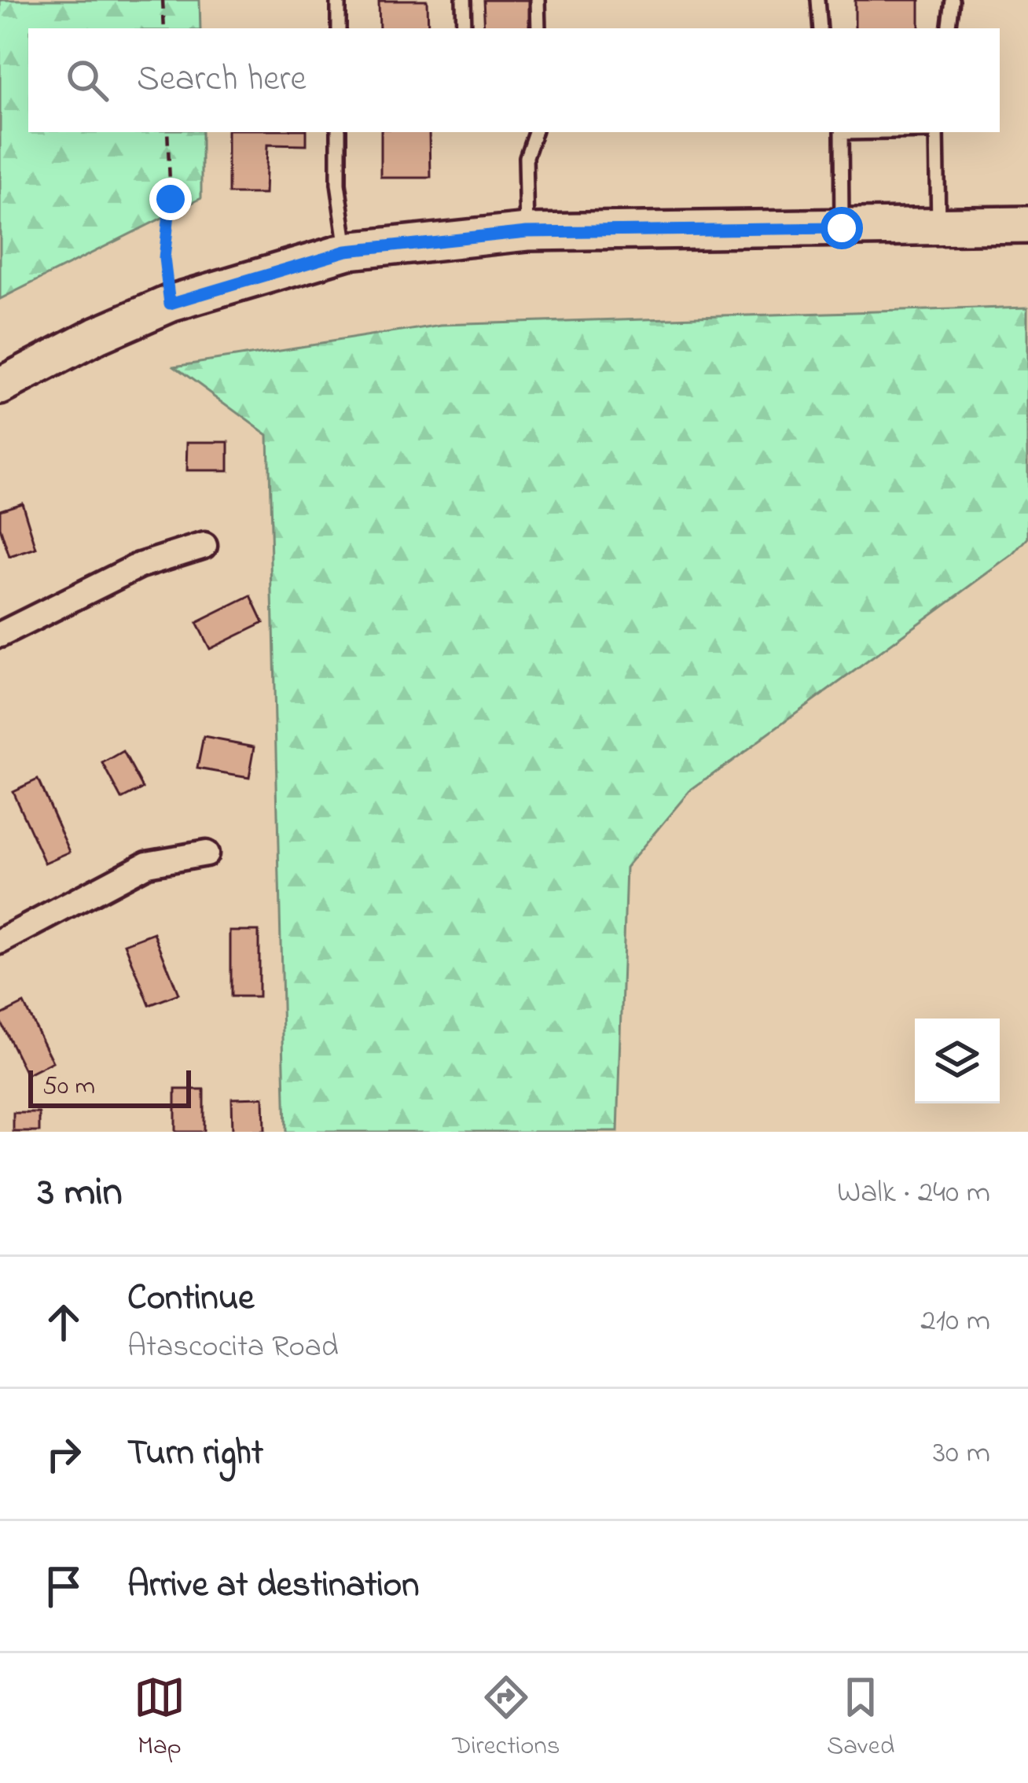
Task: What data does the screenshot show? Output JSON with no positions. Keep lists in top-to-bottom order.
{
  "scale_bar": "50 m",
  "page": {
    "search": "Search here",
    "scale": "50 m",
    "heading": ["3 min", "Walk · 240 m"],
    "list": [
      ["Continue", "Atascocita Road", "210 m"],
      ["Turn right", "30 m"],
      "Arrive at destination"
    ],
    "nav": ["Map", "Directions", "Saved"]
  }
}
